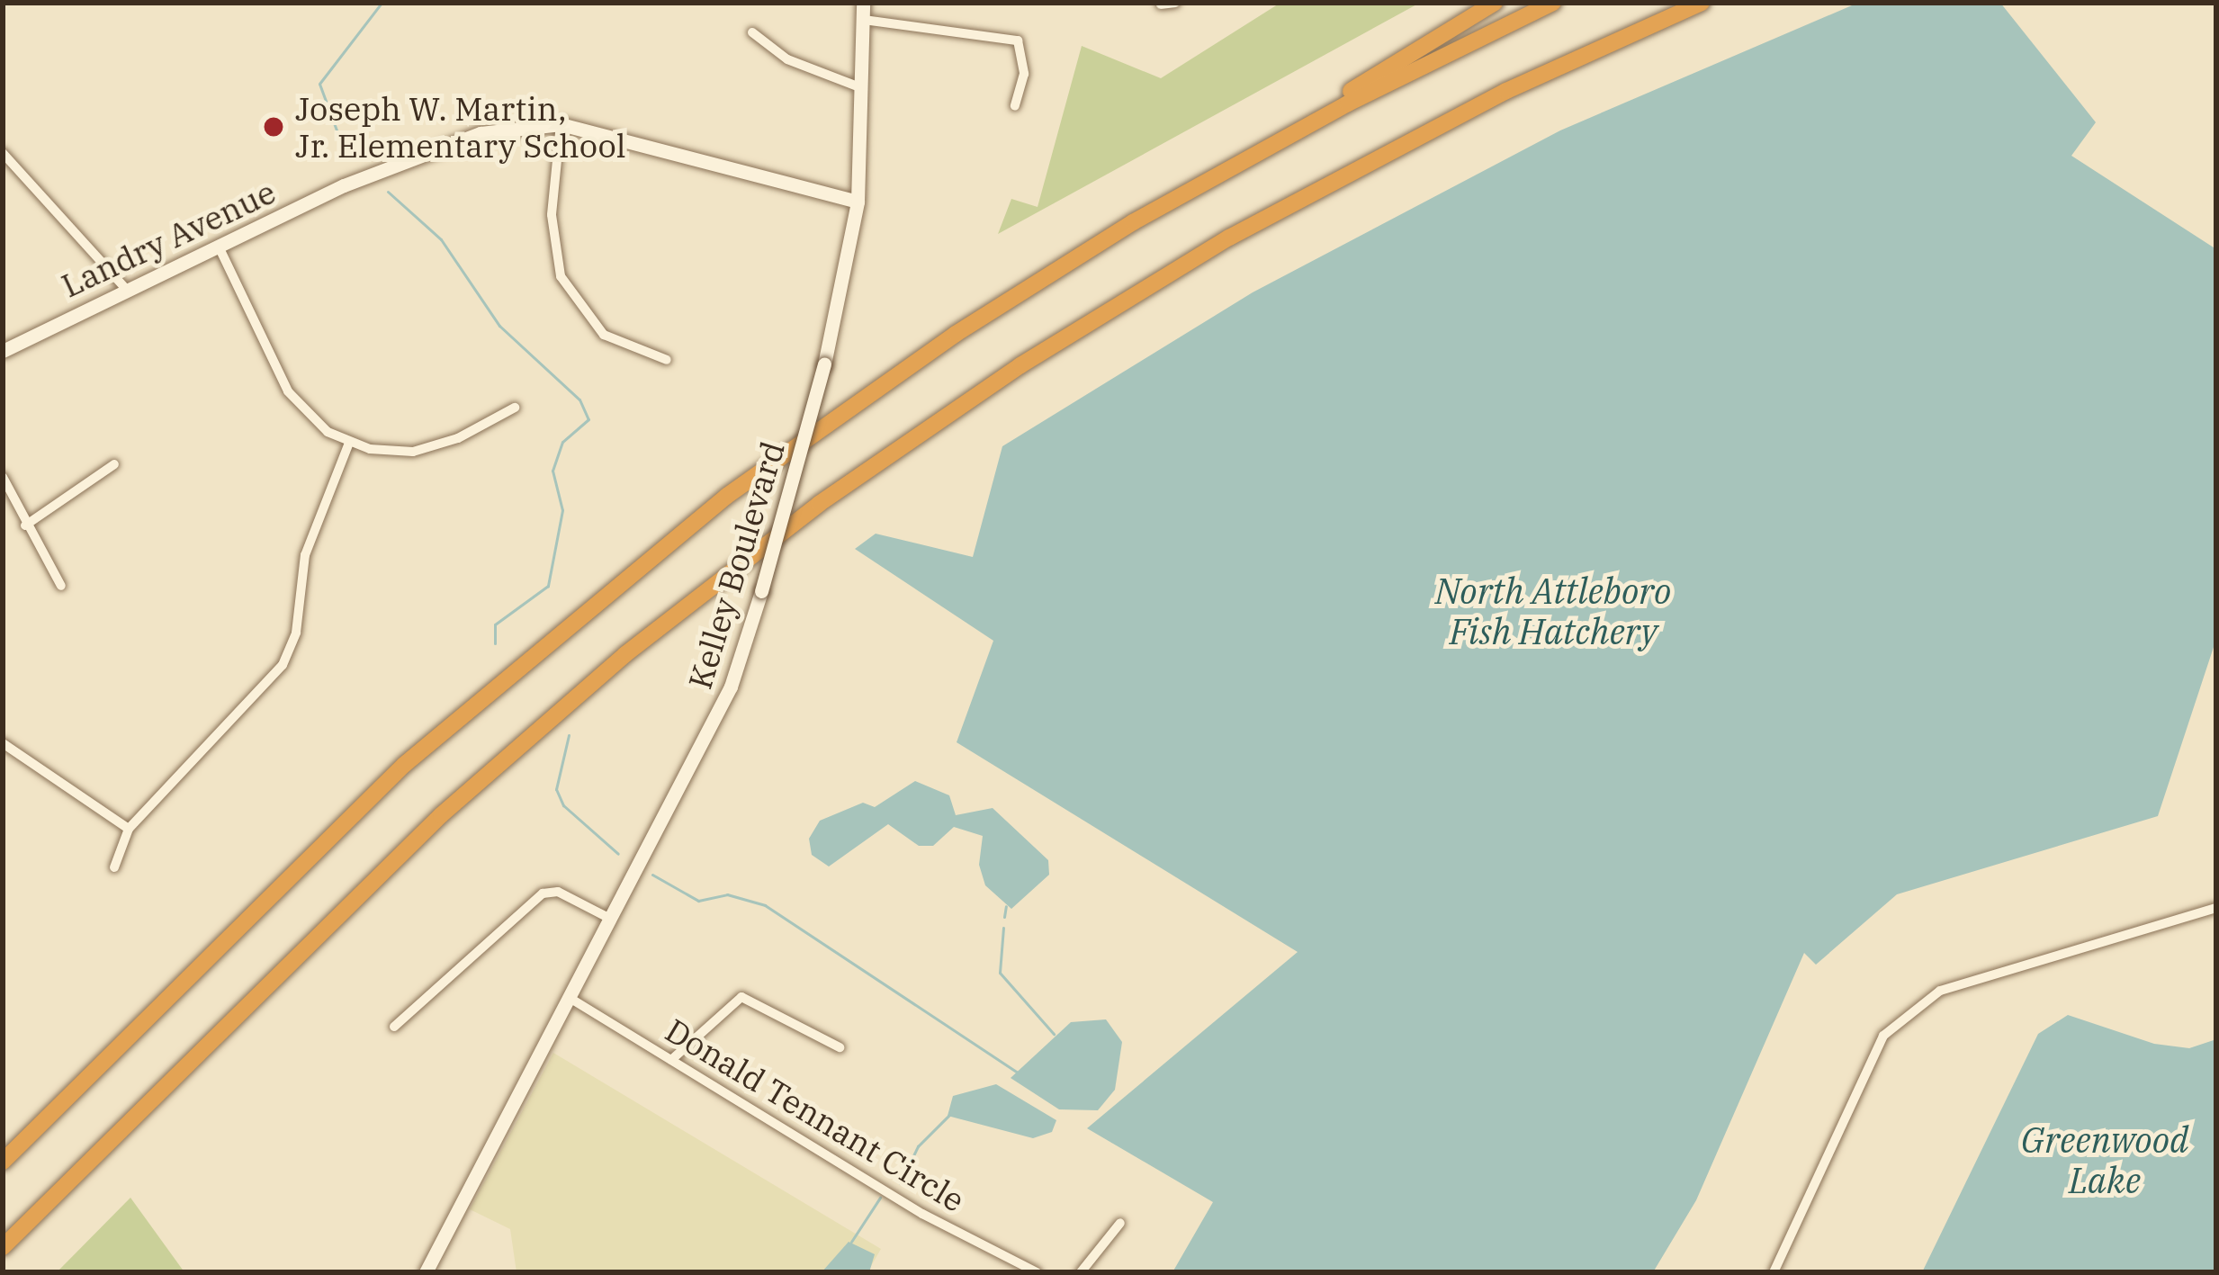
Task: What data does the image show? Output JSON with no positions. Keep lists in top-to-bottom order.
{
  "streets": {
    "main road": ["Landry Avenue", "Kelley Boulevard"],
    "street": ["Donald Tennant Circle"]
  },
  "crossings": [
    ["Landry Avenue", "Kelley Boulevard"],
    ["Kelley Boulevard", "Donald Tennant Circle"]
  ],
  "water": ["North Attleboro Fish Hatchery", "Greenwood Lake"],
  "places": ["Joseph W. Martin, Jr. Elementary School"]
}
